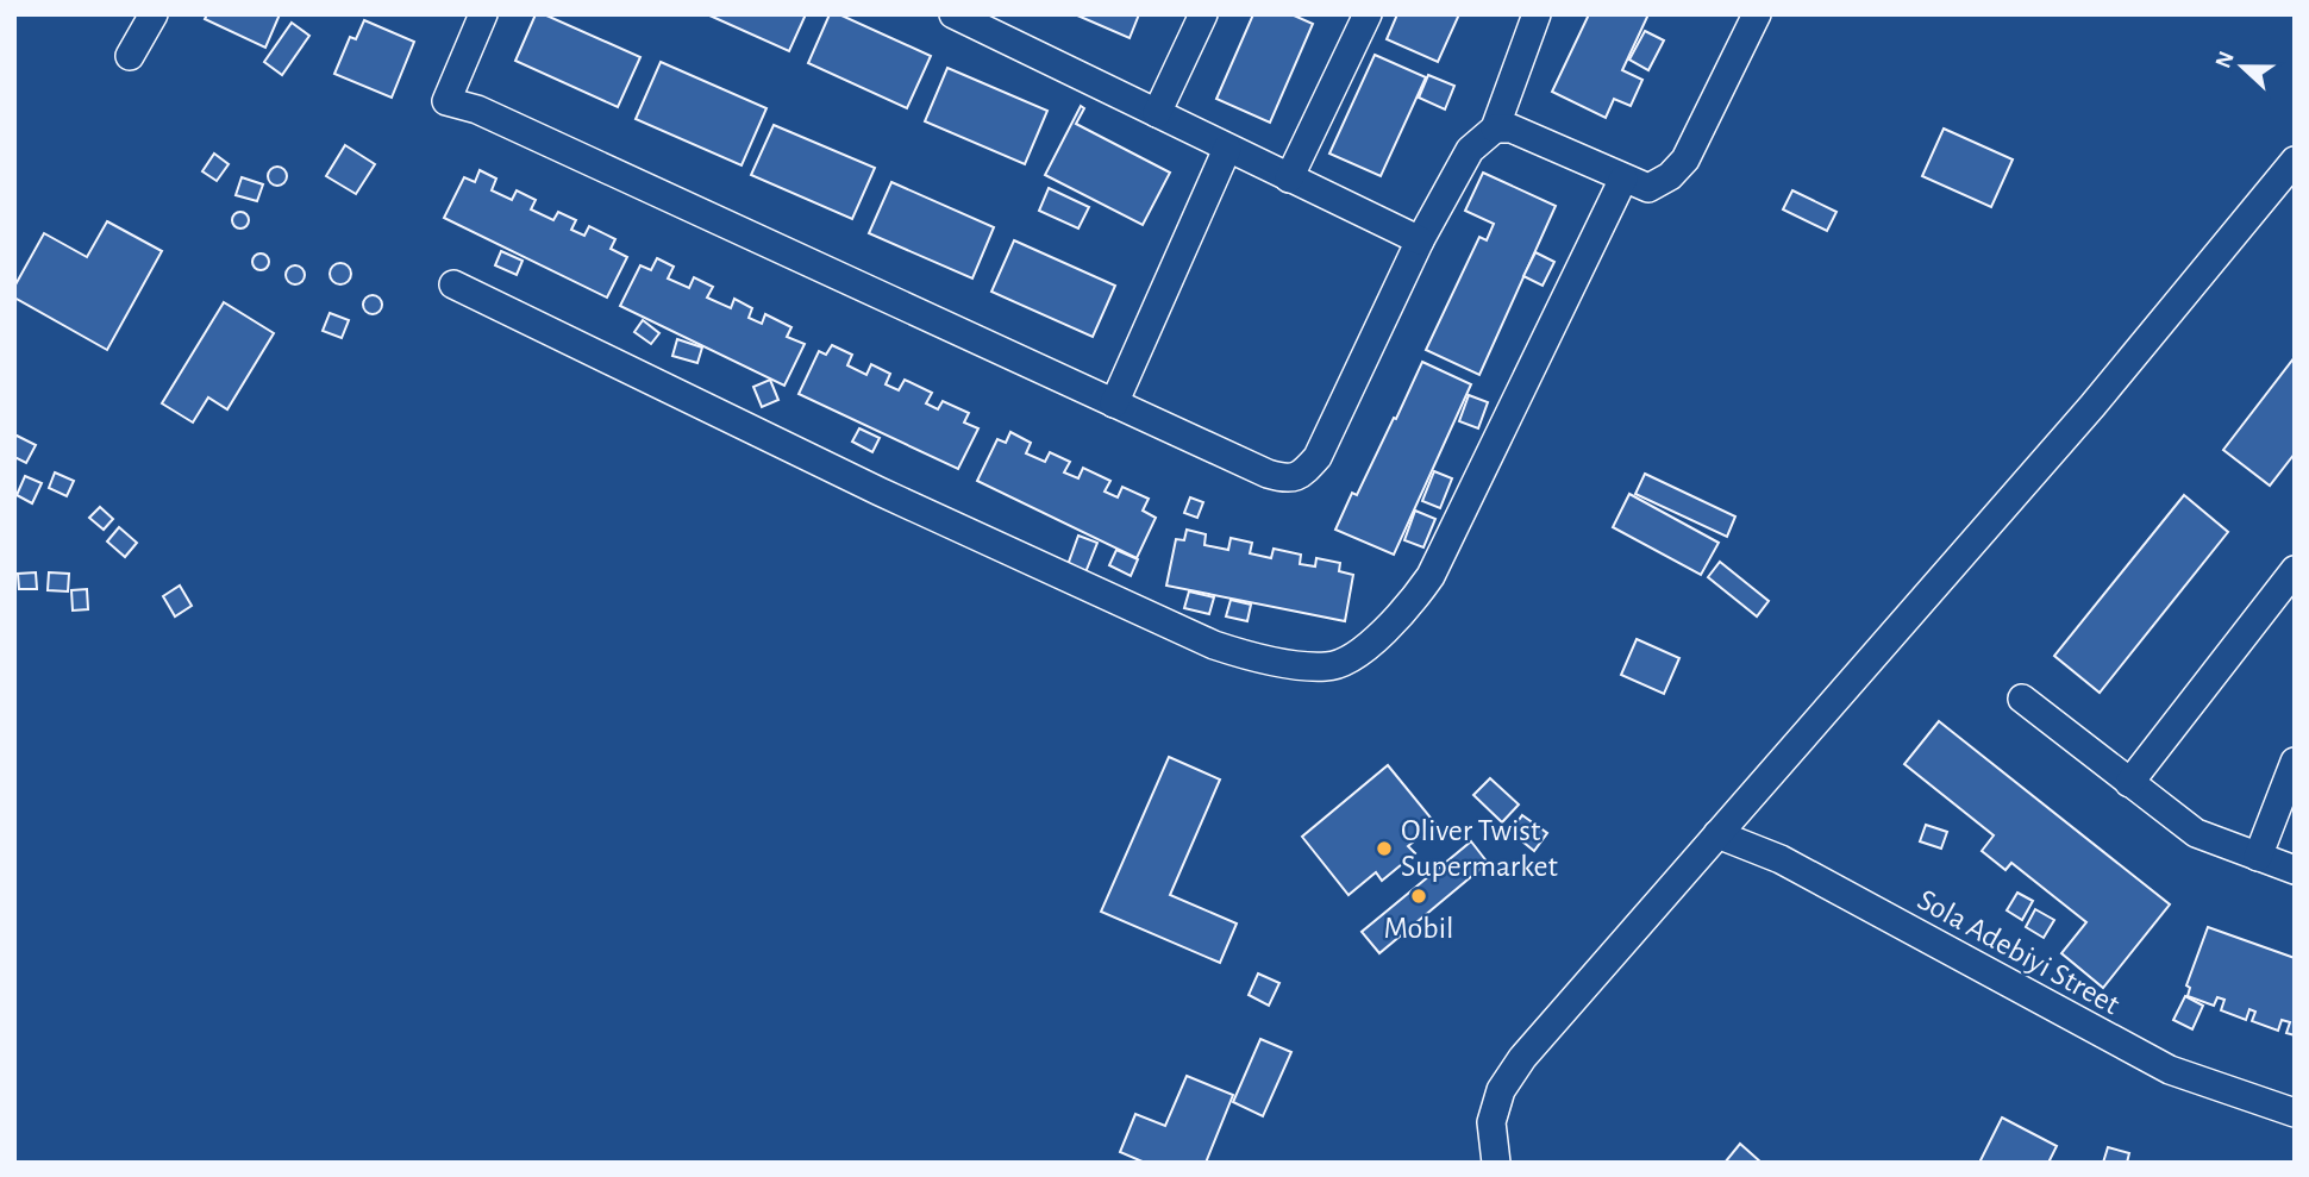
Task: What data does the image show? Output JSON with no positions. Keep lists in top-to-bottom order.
{
  "streets": {
    "street": ["Sola Adebiyi Street"]
  },
  "places": ["Oliver Twist Supermarket", "Mobil"],
  "north": "left"
}
